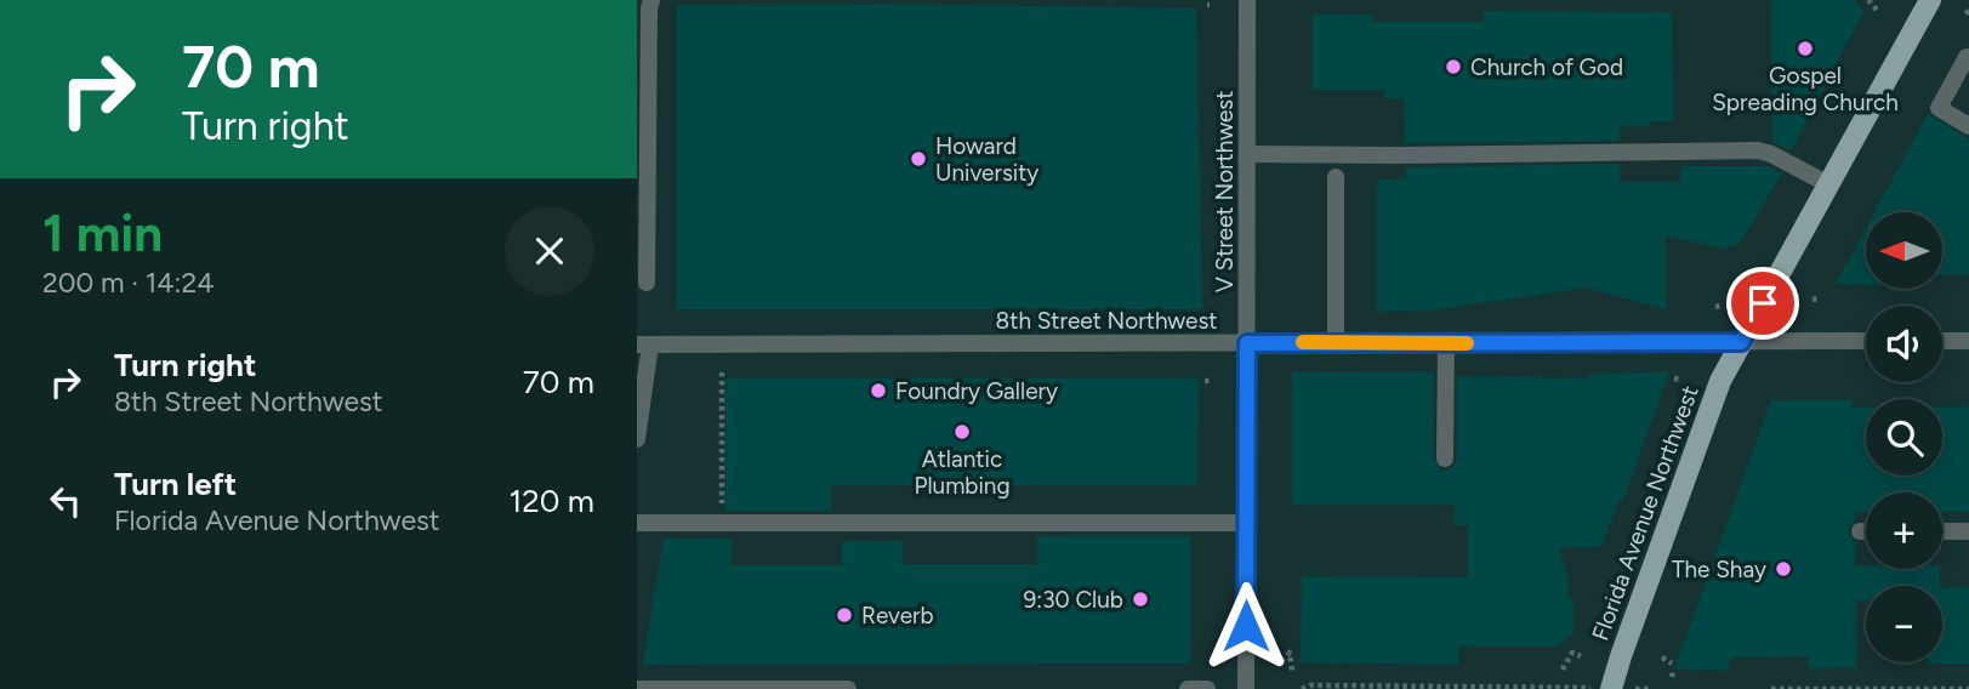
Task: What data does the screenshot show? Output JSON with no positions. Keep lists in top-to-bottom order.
{
  "streets": {
    "main road": ["Florida Avenue Northwest"],
    "street": ["V Street Northwest", "8th Street Northwest"]
  },
  "crossings": [
    ["V Street Northwest", "8th Street Northwest"],
    ["8th Street Northwest", "Florida Avenue Northwest"]
  ],
  "places": [
    "Gospel Spreading Church",
    "Church of God",
    "Howard University",
    "Foundry Gallery",
    "Atlantic Plumbing",
    "The Shay",
    "9:30 Club",
    "Reverb"
  ],
  "north": "left",
  "page": {
    "turn": ["70 m", "Turn right"],
    "heading": ["1 min", "200 m · 14:24"],
    "map_buttons": ["+", "−"],
    "list": [
      {
        "name": "Turn right",
        "note": "8th Street Northwest",
        "value": "70 m"
      },
      {
        "name": "Turn left",
        "note": "Florida Avenue Northwest",
        "value": "120 m"
      }
    ]
  }
}
